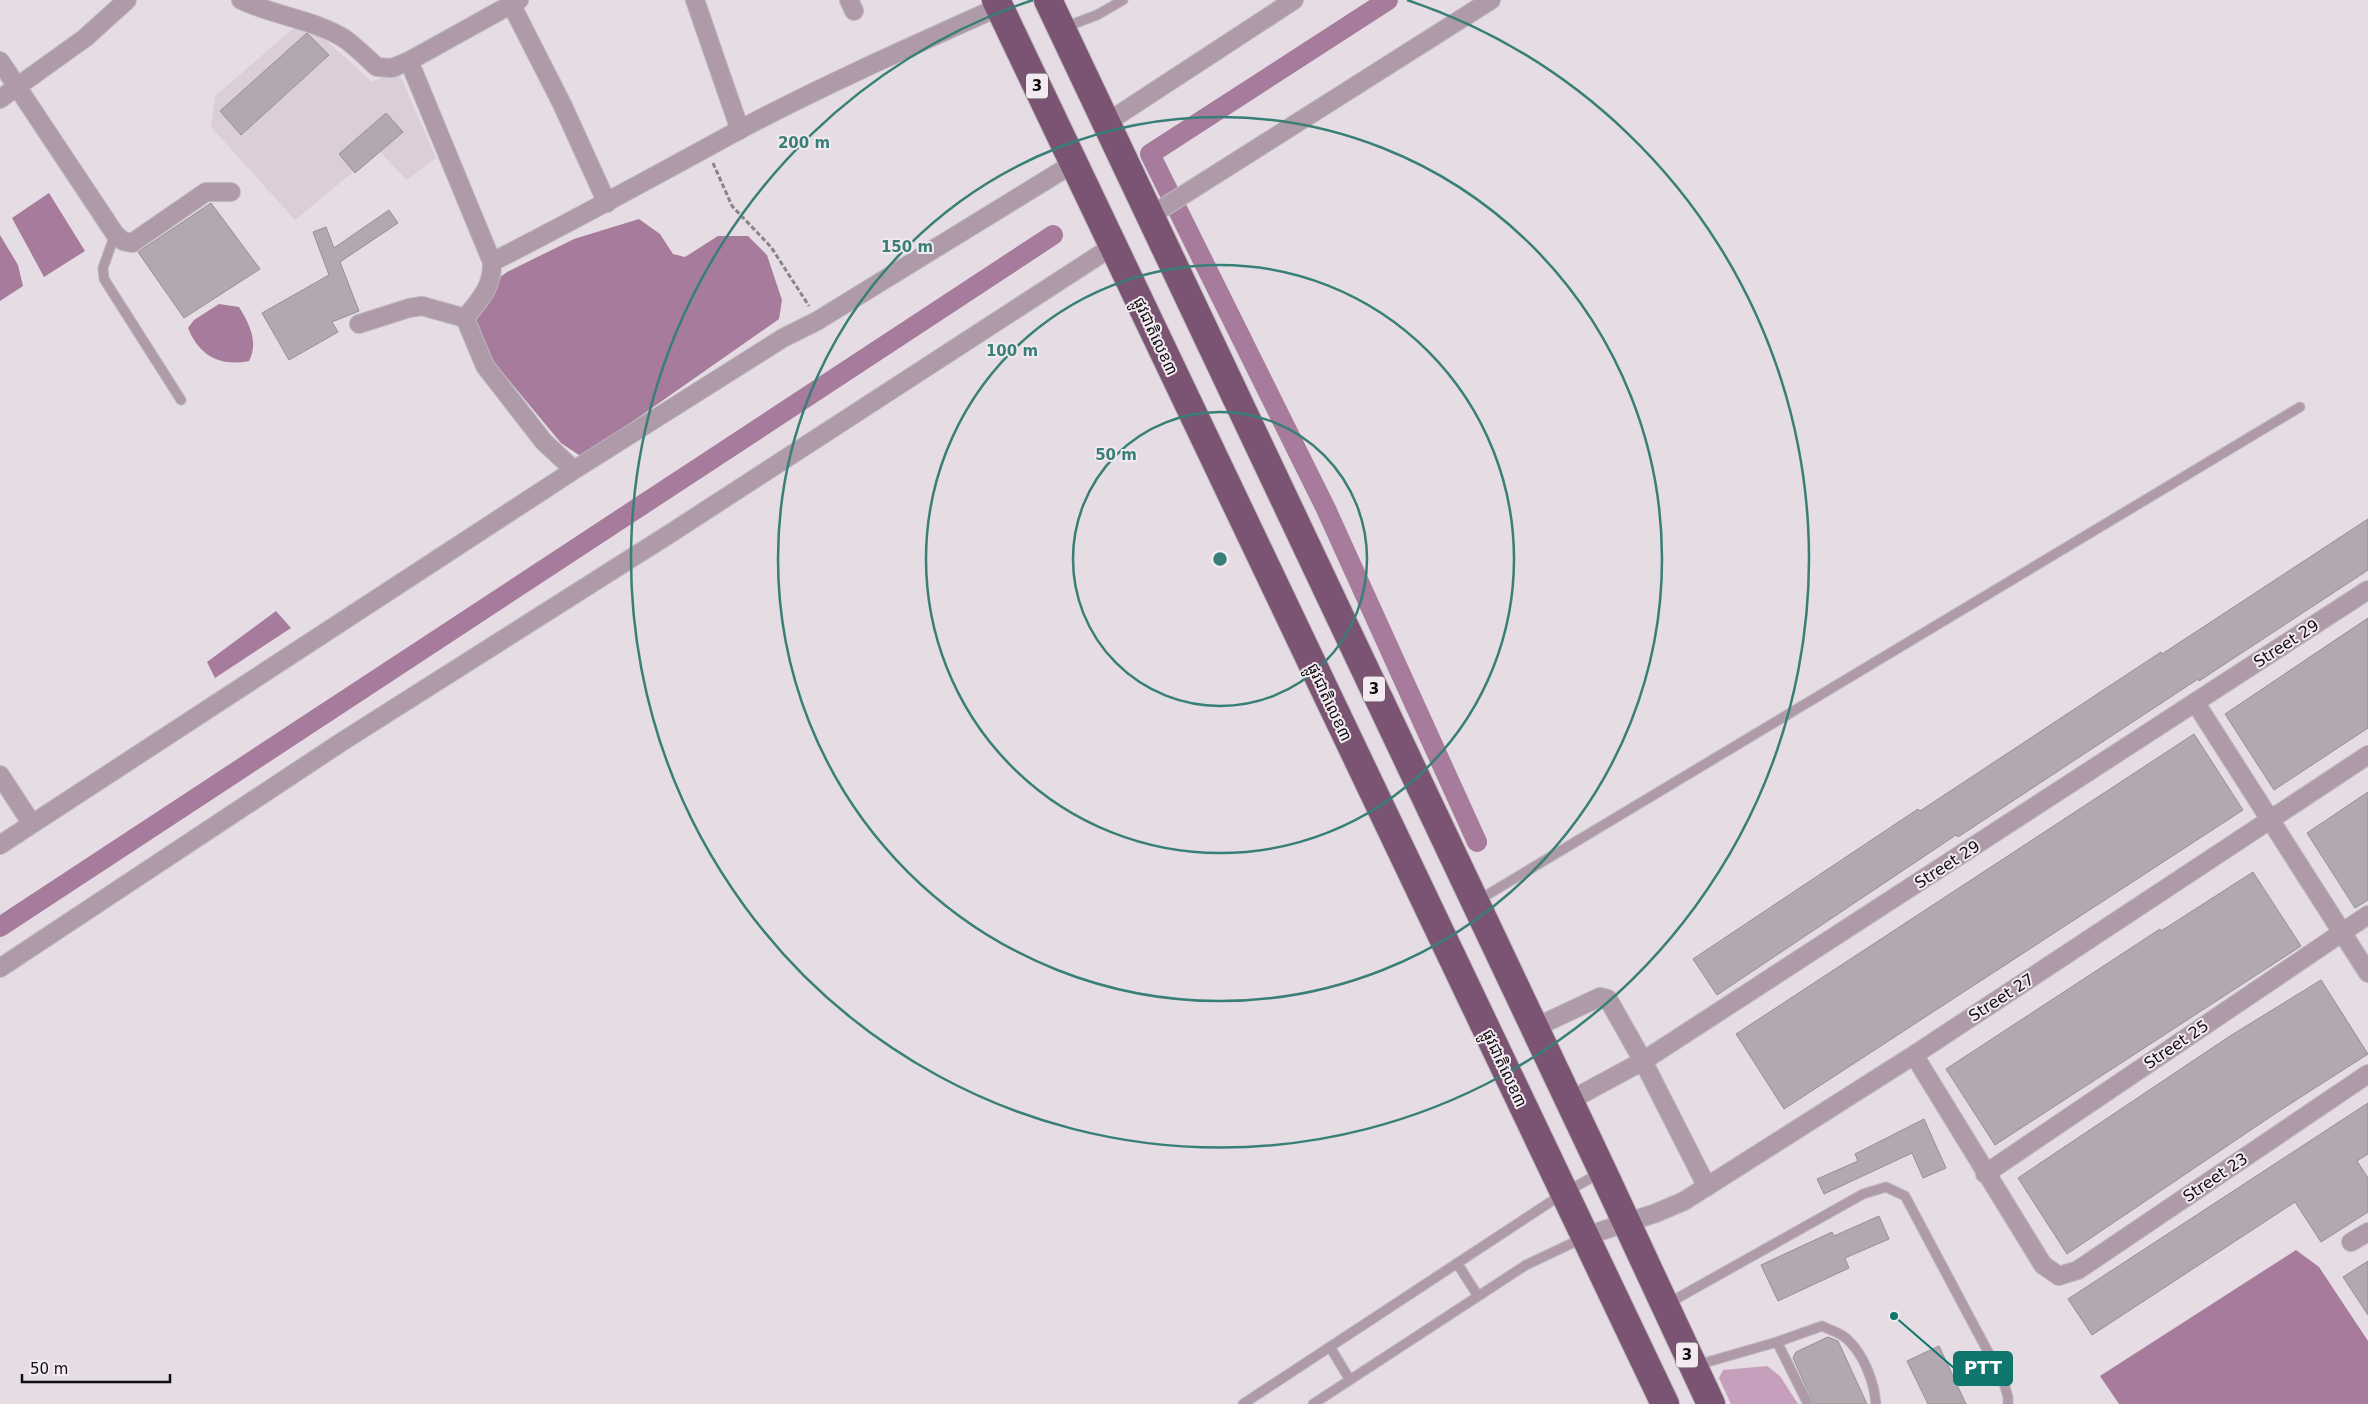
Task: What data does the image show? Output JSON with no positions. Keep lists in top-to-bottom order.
{
  "streets": {
    "highway": ["3", "ផ្លូវជាតិលេខ៣"],
    "street": [
      "Street 29",
      "Street 27",
      "Street 25",
      "Street 23"
    ]
  },
  "crossings": [
    ["3", "Street 29"],
    ["3", "Street 27"],
    ["ផ្លូវជាតិលេខ៣", "Street 27"],
    ["Street 25", "Street 23"]
  ],
  "places": ["PTT"],
  "scale_bar": "50 m",
  "rings": [
    "200 m",
    "150 m",
    "100 m",
    "50 m"
  ]
}
